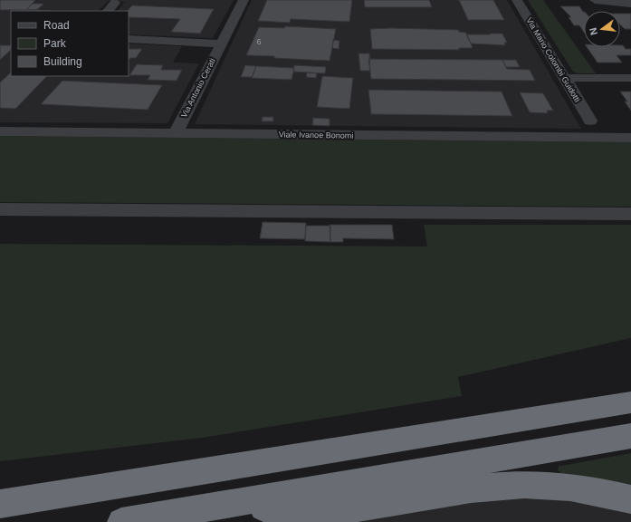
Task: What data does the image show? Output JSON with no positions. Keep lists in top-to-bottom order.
{
  "streets": {
    "street": ["Via Mario Colombi Guidotti", "Via Antonio Cerati", "Viale Ivanoe Bonomi"]
  },
  "crossings": [
    ["Via Antonio Cerati", "Viale Ivanoe Bonomi"]
  ],
  "house_numbers": ["6"],
  "legend": ["Road", "Park", "Building"],
  "north": "left"
}
